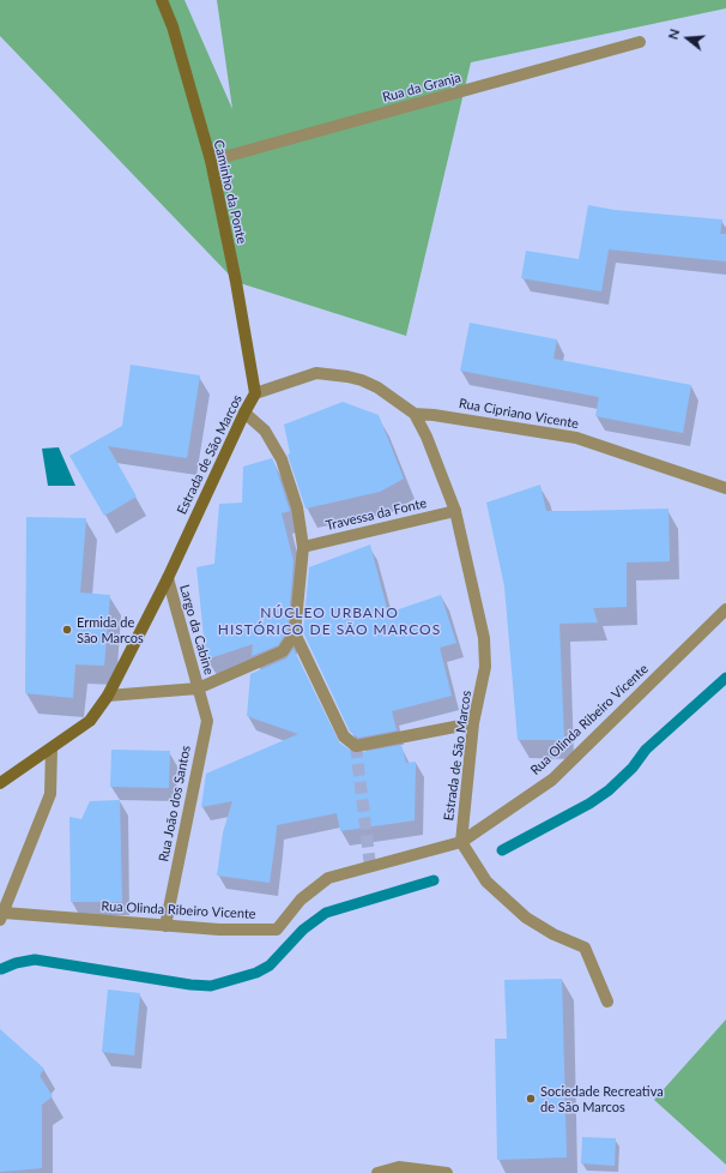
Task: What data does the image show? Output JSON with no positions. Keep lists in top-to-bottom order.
{
  "streets": {
    "street": [
      "Rua da Granja",
      "Caminho da Ponte",
      "Rua Cipriano Vicente",
      "Estrada de São Marcos",
      "Travessa da Fonte",
      "Largo da Cabine",
      "Rua Olinda Ribeiro Vicente",
      "Rua João dos Santos"
    ]
  },
  "crossings": [
    ["Rua da Granja", "Caminho da Ponte"],
    ["Caminho da Ponte", "Estrada de São Marcos"],
    ["Rua Cipriano Vicente", "Estrada de São Marcos"],
    ["Estrada de São Marcos", "Travessa da Fonte"],
    ["Estrada de São Marcos", "Largo da Cabine"],
    ["Estrada de São Marcos", "Rua Olinda Ribeiro Vicente"],
    ["Largo da Cabine", "Rua João dos Santos"],
    ["Rua Olinda Ribeiro Vicente", "Rua João dos Santos"]
  ],
  "districts": ["NÚCLEO URBANO HISTÓRICO DE SÃO MARCOS"],
  "places": ["Ermida de São Marcos", "Sociedade Recreativa de São Marcos"],
  "north": "left"
}
